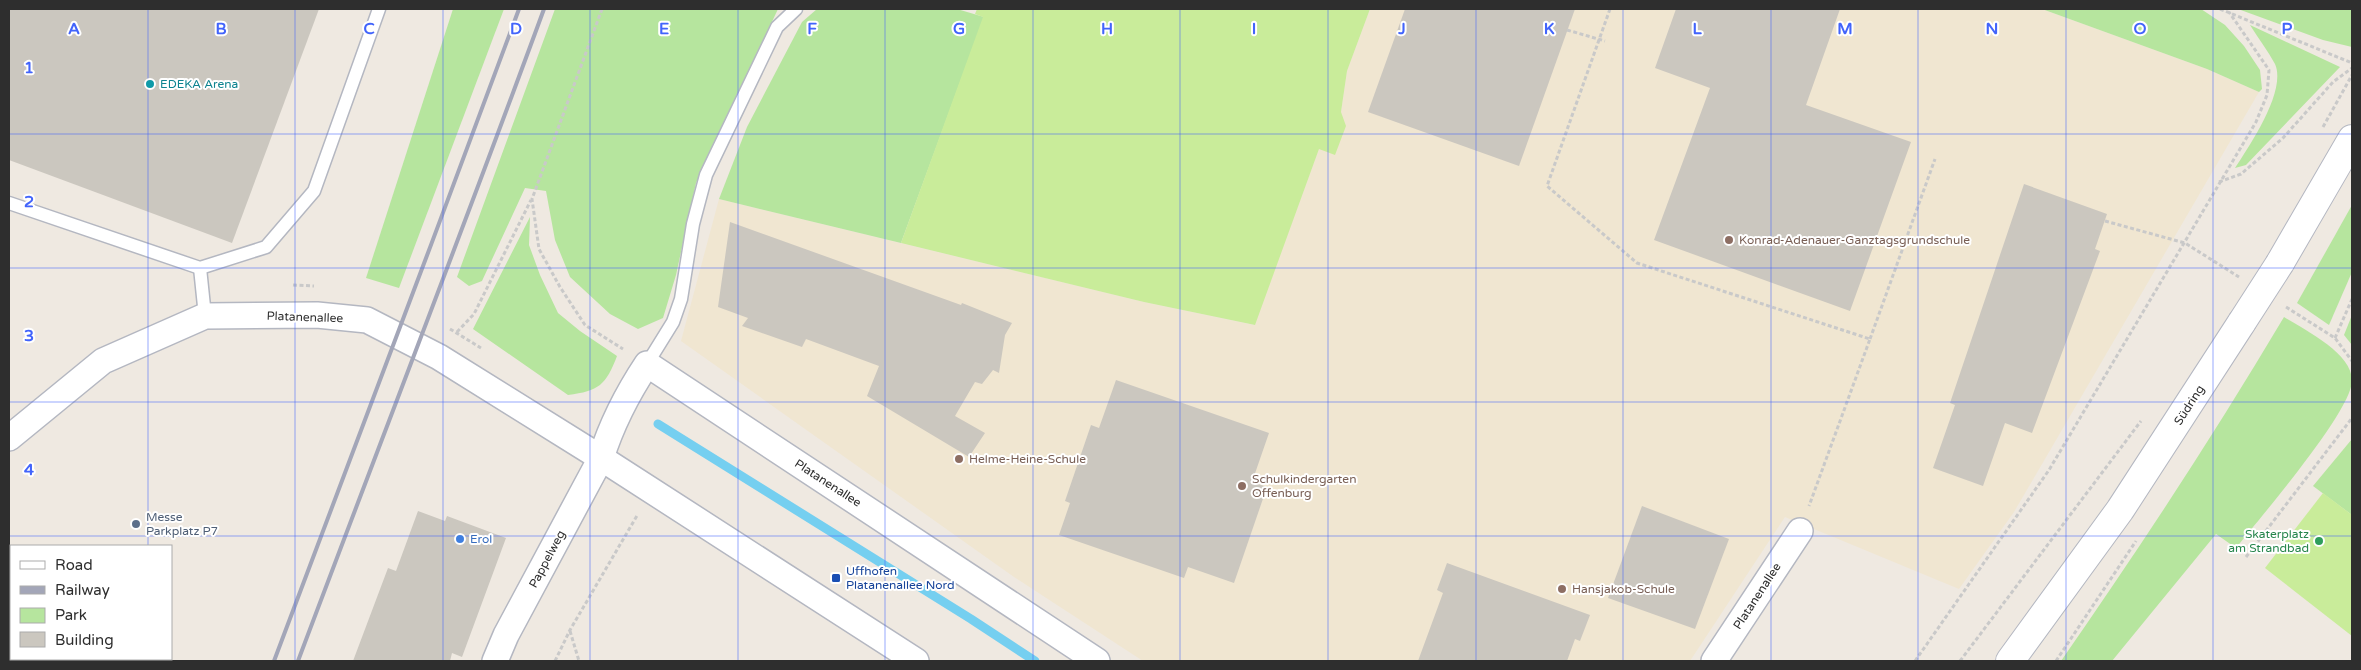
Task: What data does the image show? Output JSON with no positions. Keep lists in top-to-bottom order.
{
  "streets": {
    "street": ["Platanenallee", "Südring", "Pappelweg"]
  },
  "crossings": [
    ["Platanenallee", "Pappelweg"]
  ],
  "places": {
    "other": [
      "EDEKA Arena",
      "Konrad-Adenauer-Ganztagsgrundschule",
      "Helme-Heine-Schule",
      "Schulkindergarten Offenburg",
      "Messe Parkplatz P7",
      "Erol",
      "Skaterplatz am Strandbad",
      "Hansjakob-Schule"
    ],
    "transit": ["Uffhofen Platanenallee Nord"]
  },
  "legend": [
    "Road",
    "Railway",
    "Park",
    "Building"
  ],
  "grid": {
    "columns": [
      "A",
      "B",
      "C",
      "D",
      "E",
      "F",
      "G",
      "H",
      "I",
      "J",
      "K",
      "L",
      "M",
      "N",
      "O",
      "P"
    ],
    "rows": [
      "1",
      "2",
      "3",
      "4"
    ]
  }
}
